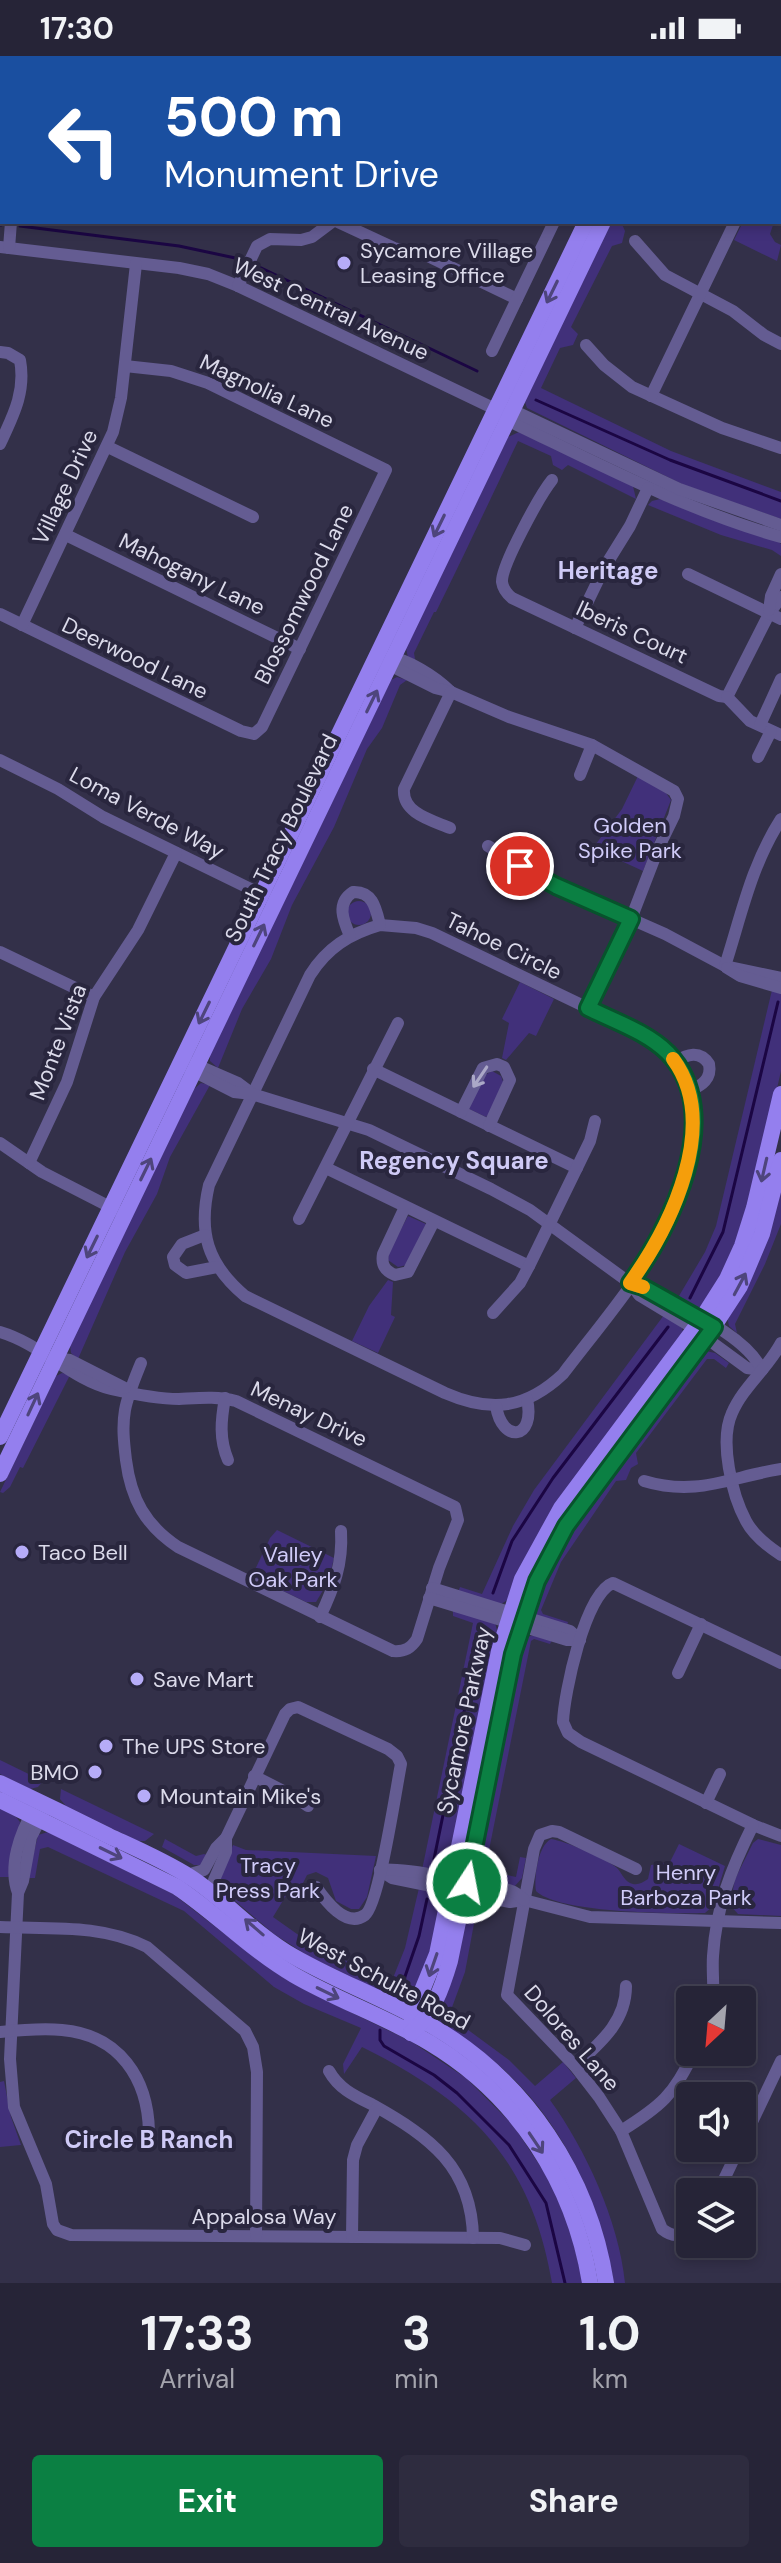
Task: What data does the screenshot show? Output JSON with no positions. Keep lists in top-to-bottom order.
{
  "streets": {
    "main road": ["South Tracy Boulevard", "Sycamore Parkway", "West Schulte Road"],
    "street": [
      "West Central Avenue",
      "Magnolia Lane",
      "Village Drive",
      "Mahogany Lane",
      "Blossomwood Lane",
      "Iberis Court",
      "Deerwood Lane",
      "Loma Verde Way",
      "Tahoe Circle",
      "Monte Vista",
      "Menay Drive",
      "Dolores Lane",
      "Appalosa Way"
    ]
  },
  "crossings": [
    ["West Central Avenue", "Village Drive"],
    ["West Central Avenue", "South Tracy Boulevard"],
    ["Magnolia Lane", "Village Drive"],
    ["Magnolia Lane", "Blossomwood Lane"],
    ["Village Drive", "Mahogany Lane"],
    ["Village Drive", "Deerwood Lane"],
    ["Mahogany Lane", "Blossomwood Lane"],
    ["Blossomwood Lane", "Deerwood Lane"],
    ["Loma Verde Way", "South Tracy Boulevard"],
    ["Loma Verde Way", "Monte Vista"],
    ["South Tracy Boulevard", "Menay Drive"],
    ["Sycamore Parkway", "West Schulte Road"]
  ],
  "districts": ["Heritage", "Regency Square", "Circle B Ranch"],
  "parks": [
    "Golden Spike Park",
    "Valley Oak Park",
    "Tracy Press Park",
    "Henry Barboza Park"
  ],
  "places": [
    "Sycamore Village Leasing Office",
    "Taco Bell",
    "Save Mart",
    "The UPS Store",
    "BMO",
    "Mountain Mike's"
  ],
  "north": "bottom left",
  "page": {
    "status": "17:30",
    "turn": ["500 m", "Monument Drive"],
    "eta": [
      "17:33",
      "Arrival",
      "3",
      "min",
      "1.0",
      "km"
    ],
    "buttons": ["Exit", "Share"]
  }
}
